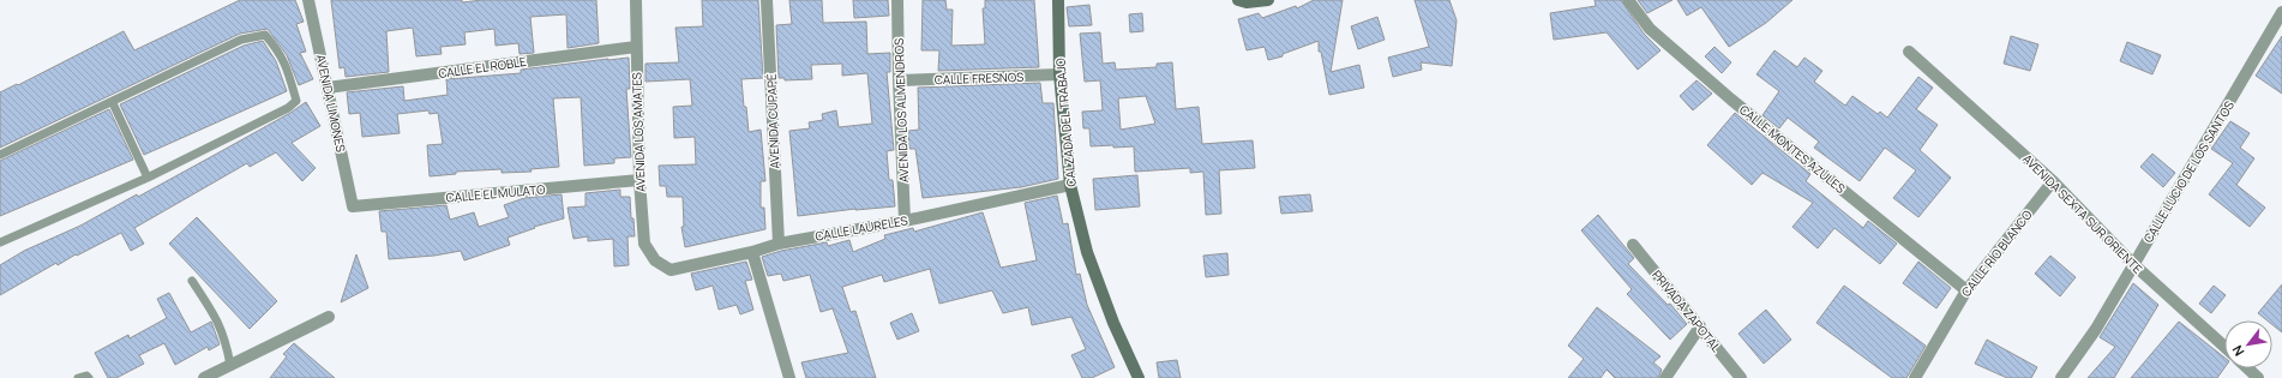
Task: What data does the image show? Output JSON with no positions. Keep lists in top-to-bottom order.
{
  "streets": {
    "street": [
      "CALLE EL ROBLE",
      "CALLE FRESNOS",
      "AVENIDA LIMONES",
      "AVENIDA LOS ALMENDROS",
      "AVENIDA CUPAPÉ",
      "CALZADA DEL TRABAJO",
      "AVENIDA LOS AMATES",
      "CALLE MONTES AZULES",
      "CALLE LUCIO DE LOS SANTOS",
      "CALLE EL MULATO",
      "AVENIDA SEXTA SUR ORIENTE",
      "CALLE LAURELES",
      "CALLE RÍO BLANCO",
      "PRIVADA ZAPOTAL"
    ]
  },
  "crossings": [
    ["CALLE EL ROBLE", "AVENIDA LIMONES"],
    ["CALLE EL ROBLE", "AVENIDA LOS AMATES"],
    ["CALLE FRESNOS", "AVENIDA LOS ALMENDROS"],
    ["CALLE FRESNOS", "CALZADA DEL TRABAJO"],
    ["AVENIDA LIMONES", "CALLE EL MULATO"],
    ["AVENIDA LOS ALMENDROS", "CALLE LAURELES"],
    ["AVENIDA CUPAPÉ", "CALLE LAURELES"],
    ["CALZADA DEL TRABAJO", "CALLE LAURELES"],
    ["AVENIDA LOS AMATES", "CALLE EL MULATO"],
    ["AVENIDA LOS AMATES", "CALLE LAURELES"],
    ["CALLE MONTES AZULES", "CALLE RÍO BLANCO"],
    ["CALLE LUCIO DE LOS SANTOS", "AVENIDA SEXTA SUR ORIENTE"],
    ["AVENIDA SEXTA SUR ORIENTE", "CALLE RÍO BLANCO"]
  ],
  "north": "bottom left"
}
